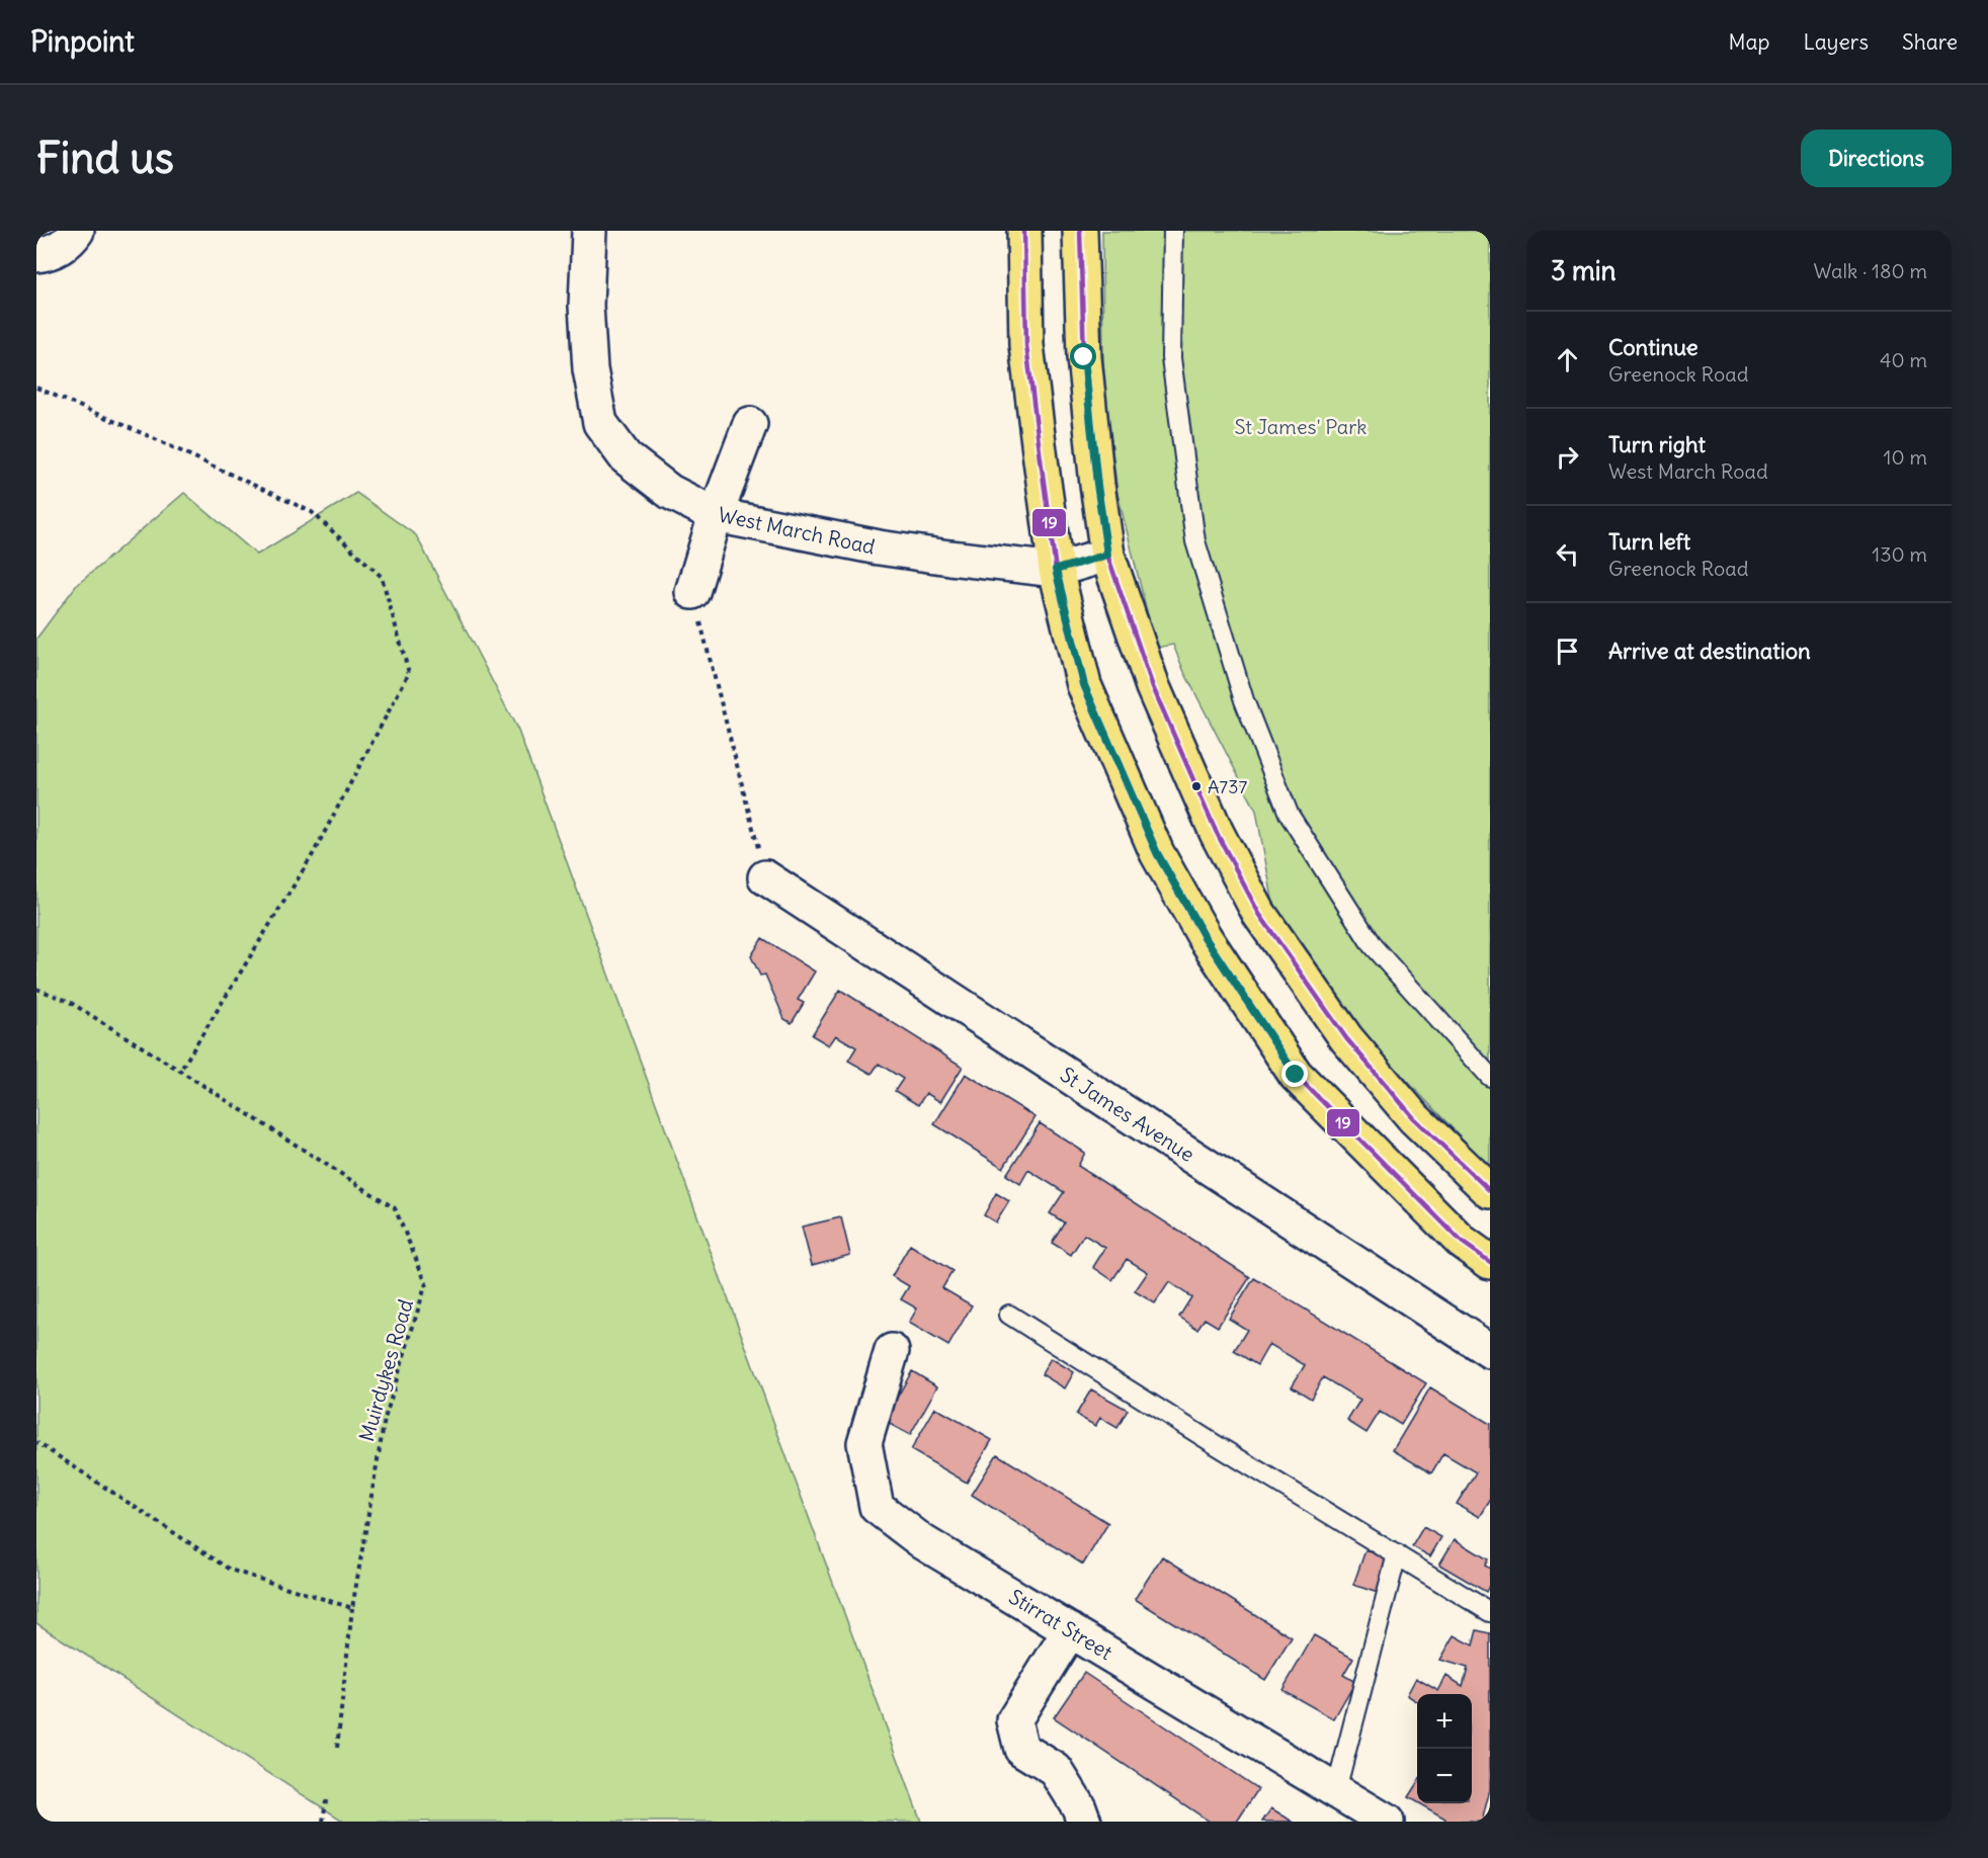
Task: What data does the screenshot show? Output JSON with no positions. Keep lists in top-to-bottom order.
{
  "streets": {
    "street": ["West March Road", "St James Avenue", "Stirrat Street"],
    "path": ["Muirdykes Road"]
  },
  "parks": ["St James' Park"],
  "places": ["A737"],
  "lines": ["transit line 19"],
  "page": {
    "header": "Pinpoint",
    "nav": ["Map", "Layers", "Share"],
    "buttons": "Directions",
    "title": "Find us",
    "heading": ["3 min", "Walk · 180 m"],
    "list": [
      ["Continue", "Greenock Road", "40 m"],
      ["Turn right", "West March Road", "10 m"],
      ["Turn left", "Greenock Road", "130 m"],
      "Arrive at destination"
    ],
    "map_buttons": ["+", "−"]
  }
}
